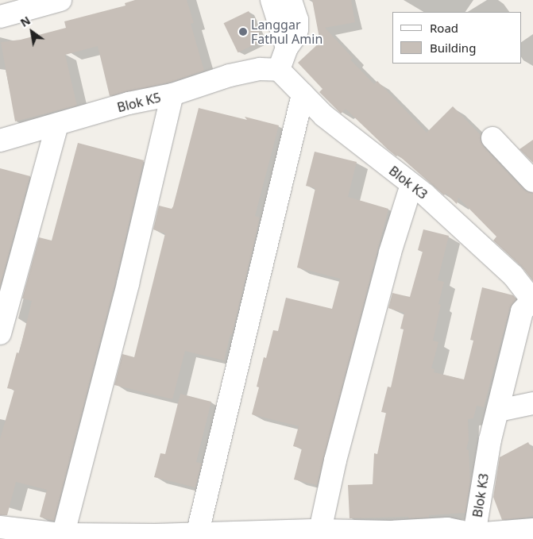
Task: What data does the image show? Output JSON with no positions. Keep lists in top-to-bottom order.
{
  "streets": {
    "street": ["Blok K5", "Blok K3"]
  },
  "crossings": [
    ["Blok K5", "Blok K3"]
  ],
  "places": ["Langgar Fathul Amin"],
  "legend": ["Road", "Building"],
  "north": "top left"
}
